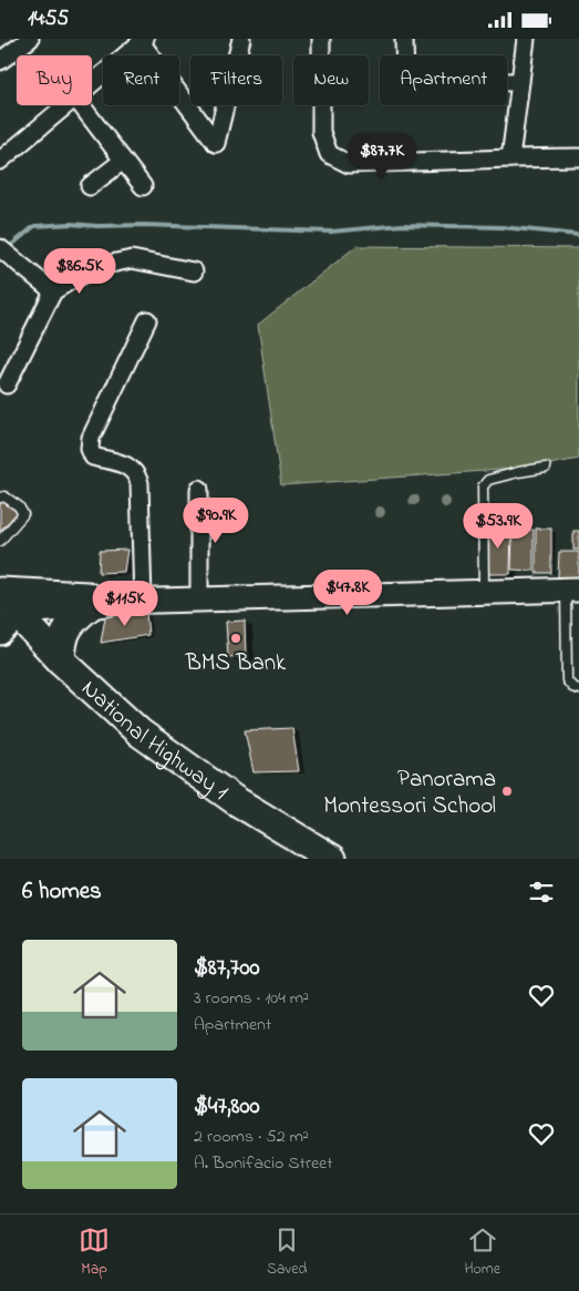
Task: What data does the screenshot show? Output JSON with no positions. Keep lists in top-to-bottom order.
{
  "streets": {
    "highway": ["National Highway 1"]
  },
  "places": ["BMS Bank", "Panorama Montessori School"],
  "page": {
    "status": "14:55",
    "chip": [
      "Buy",
      "Rent",
      "Filters",
      "New",
      "Apartment"
    ],
    "price": [
      "$87.7K",
      "$86.5K",
      "$90.9K",
      "$53.9K",
      "$47.8K",
      "$115K"
    ],
    "heading": "6 homes",
    "list": [
      {
        "name": "$87,700",
        "note": "3 rooms · 104 m² · Apartment"
      },
      {
        "name": "$47,800",
        "note": "2 rooms · 52 m² · A. Bonifacio Street"
      }
    ],
    "tabs": ["Map", "Saved", "Home"]
  }
}
